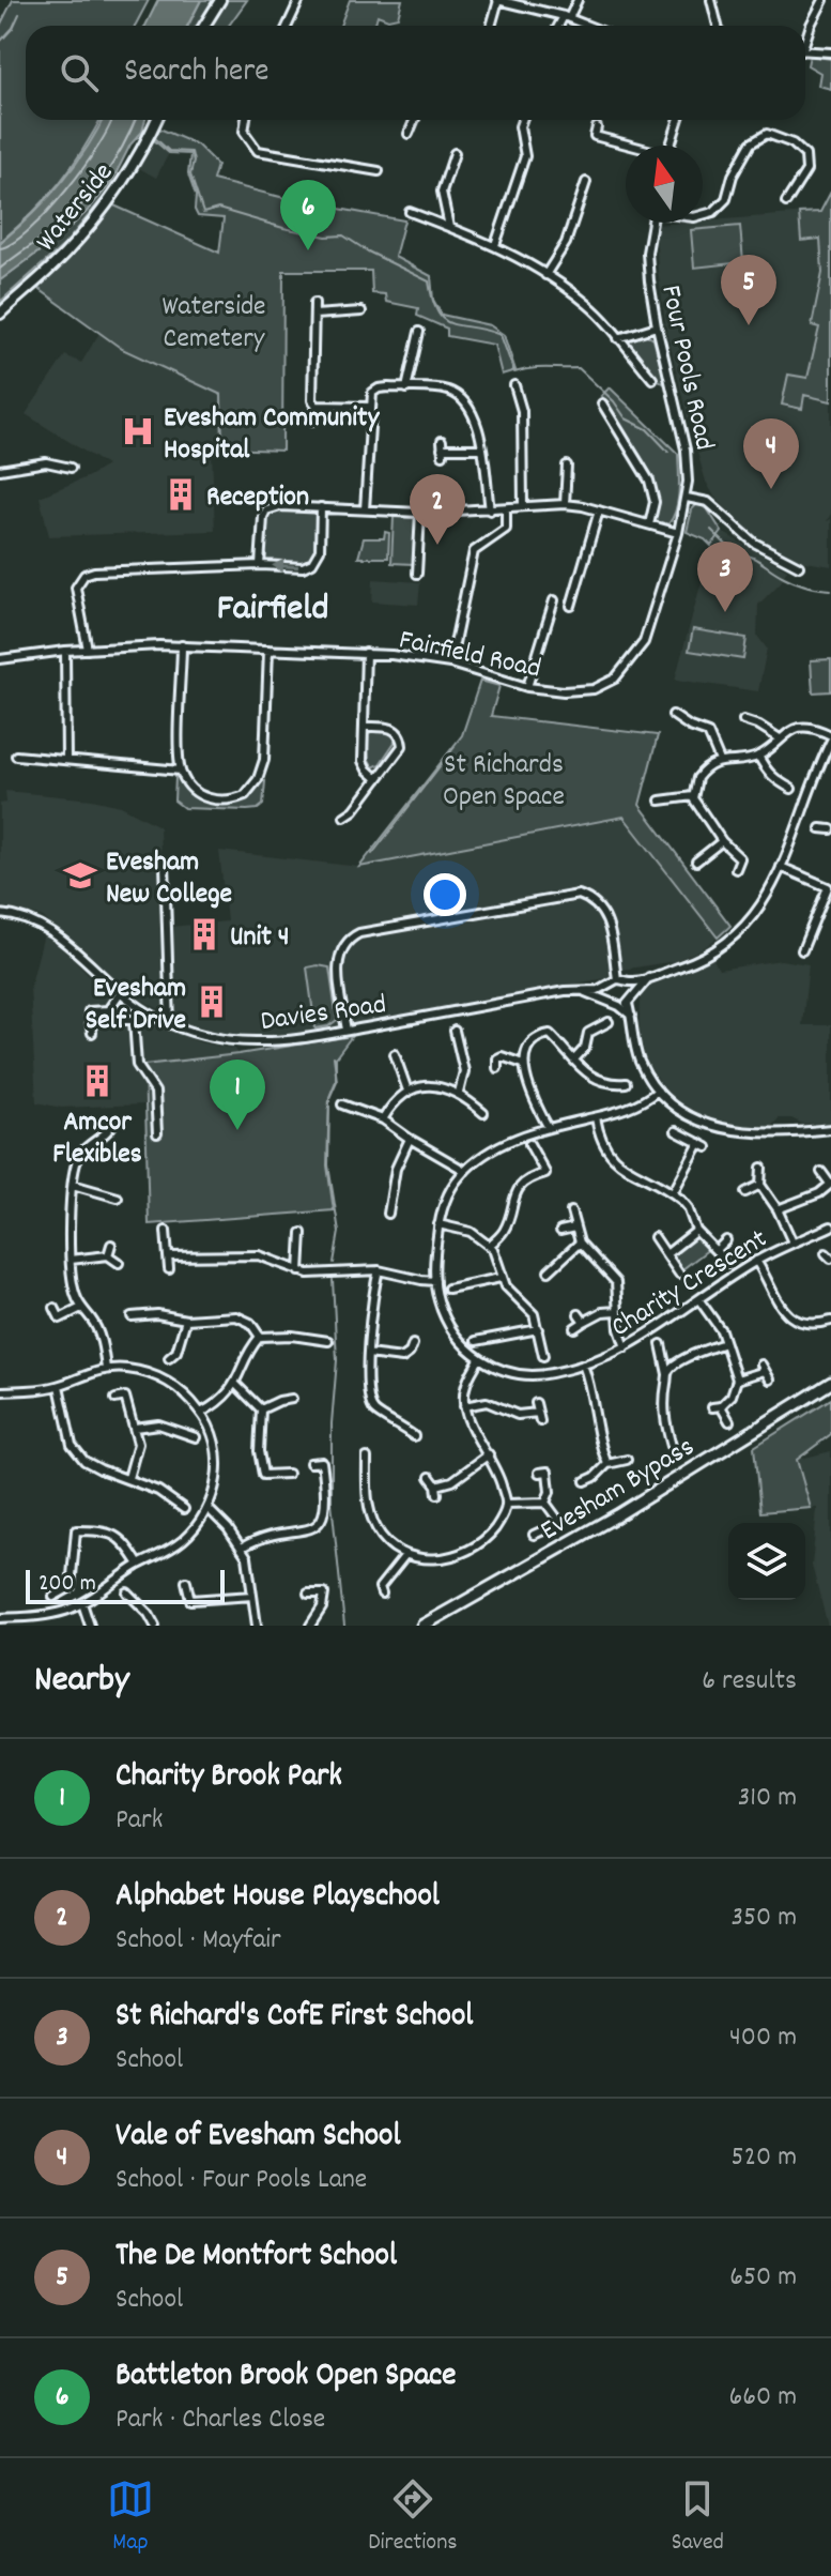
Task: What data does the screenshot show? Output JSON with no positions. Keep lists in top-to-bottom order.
{
  "streets": {
    "highway": ["Evesham Bypass"],
    "main road": ["Waterside"],
    "street": [
      "Four Pools Road",
      "Fairfield Road",
      "Davies Road",
      "Charity Crescent"
    ]
  },
  "crossings": [
    ["Four Pools Road", "Fairfield Road"]
  ],
  "districts": ["Fairfield"],
  "parks": ["Waterside Cemetery", "St Richards Open Space"],
  "places": {
    "hospital": ["Evesham Community Hospital"],
    "building": [
      "Reception",
      "Unit 4",
      "Evesham Self Drive",
      "Amcor Flexibles"
    ],
    "school or university": ["Evesham New College"]
  },
  "scale_bar": "200 m",
  "north": "top",
  "page": {
    "search": "Search here",
    "pins": [
      "6",
      "5",
      "4",
      "2",
      "3",
      "1"
    ],
    "scale": "200 m",
    "heading": ["Nearby", "6 results"],
    "list": [
      {
        "mark": "1",
        "name": "Charity Brook Park",
        "note": "Park",
        "value": "310 m"
      },
      {
        "mark": "2",
        "name": "Alphabet House Playschool",
        "note": "School · Mayfair",
        "value": "350 m"
      },
      {
        "mark": "3",
        "name": "St Richard's CofE First School",
        "note": "School",
        "value": "400 m"
      },
      {
        "mark": "4",
        "name": "Vale of Evesham School",
        "note": "School · Four Pools Lane",
        "value": "520 m"
      },
      {
        "mark": "5",
        "name": "The De Montfort School",
        "note": "School",
        "value": "650 m"
      },
      {
        "mark": "6",
        "name": "Battleton Brook Open Space",
        "note": "Park · Charles Close",
        "value": "660 m"
      }
    ],
    "nav": ["Map", "Directions", "Saved"]
  }
}
